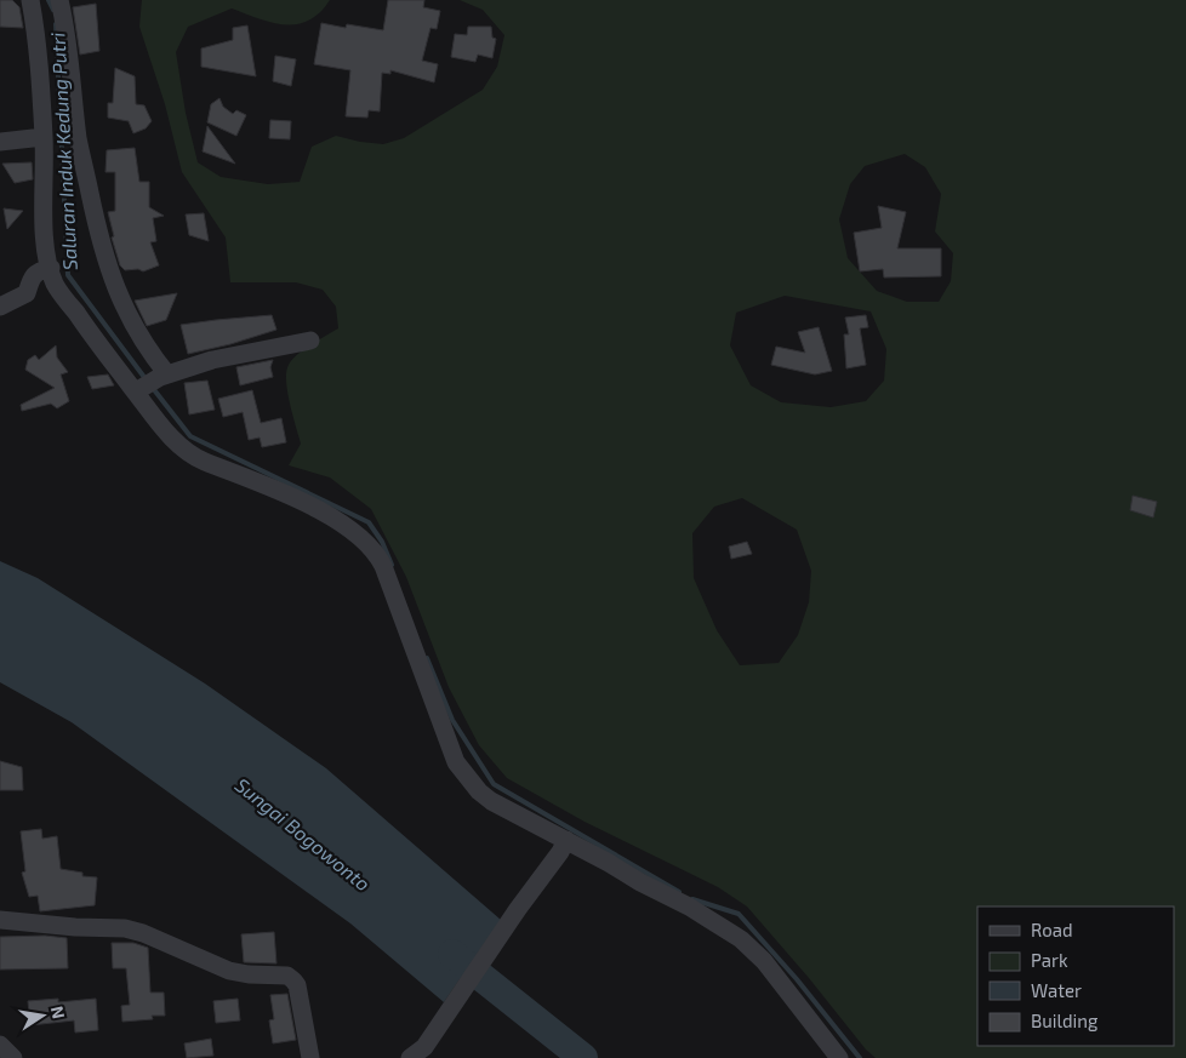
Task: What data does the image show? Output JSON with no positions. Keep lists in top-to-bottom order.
{
  "water": ["Saluran Induk Kedung Putri", "Sungai Bogowonto"],
  "legend": [
    "Road",
    "Park",
    "Water",
    "Building"
  ],
  "north": "right"
}
